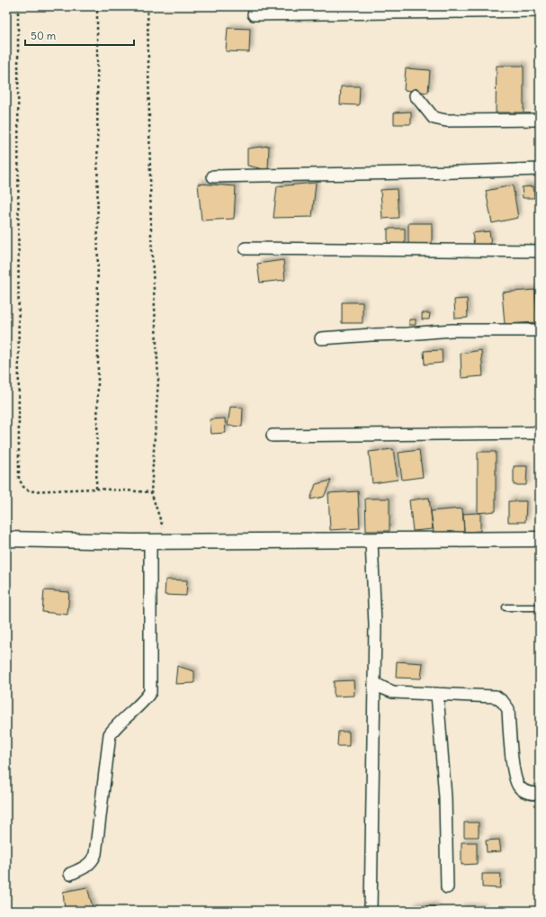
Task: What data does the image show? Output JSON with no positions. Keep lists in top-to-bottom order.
{
  "scale_bar": "50 m"
}
